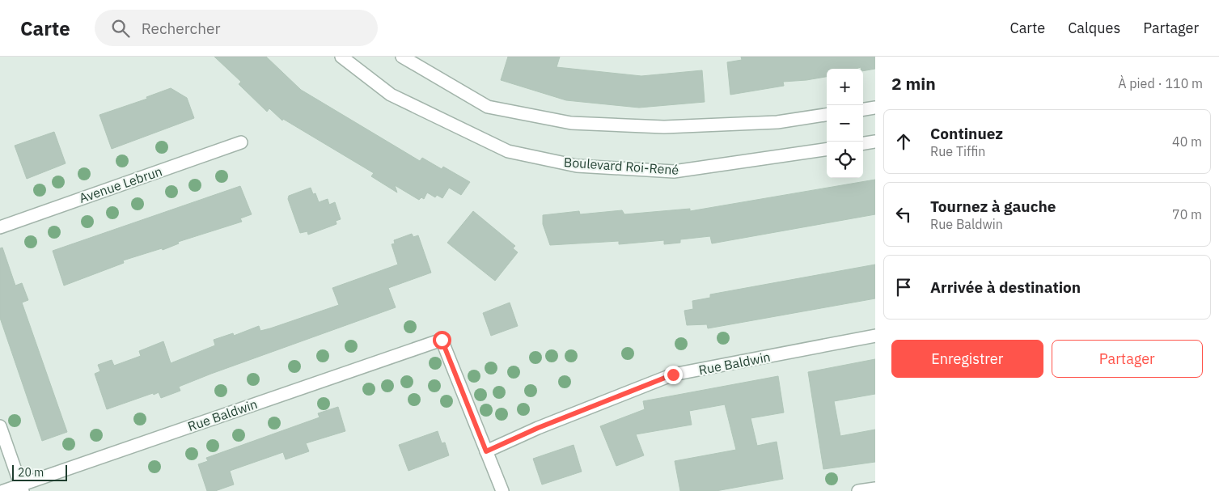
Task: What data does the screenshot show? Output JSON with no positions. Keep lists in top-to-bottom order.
{
  "streets": {
    "street": ["Boulevard Roi-René", "Avenue Lebrun", "Rue Baldwin"]
  },
  "scale_bar": "20 m",
  "page": {
    "header": "Carte",
    "search": "Rechercher",
    "nav": ["Carte", "Calques", "Partager"],
    "heading": ["2 min", "À pied · 110 m"],
    "map_buttons": ["+", "−"],
    "list": [
      ["Continuez", "Rue Tiffin", "40 m"],
      ["Tournez à gauche", "Rue Baldwin", "70 m"],
      "Arrivée à destination"
    ],
    "buttons": ["Enregistrer", "Partager"],
    "scale": "20 m"
  }
}
